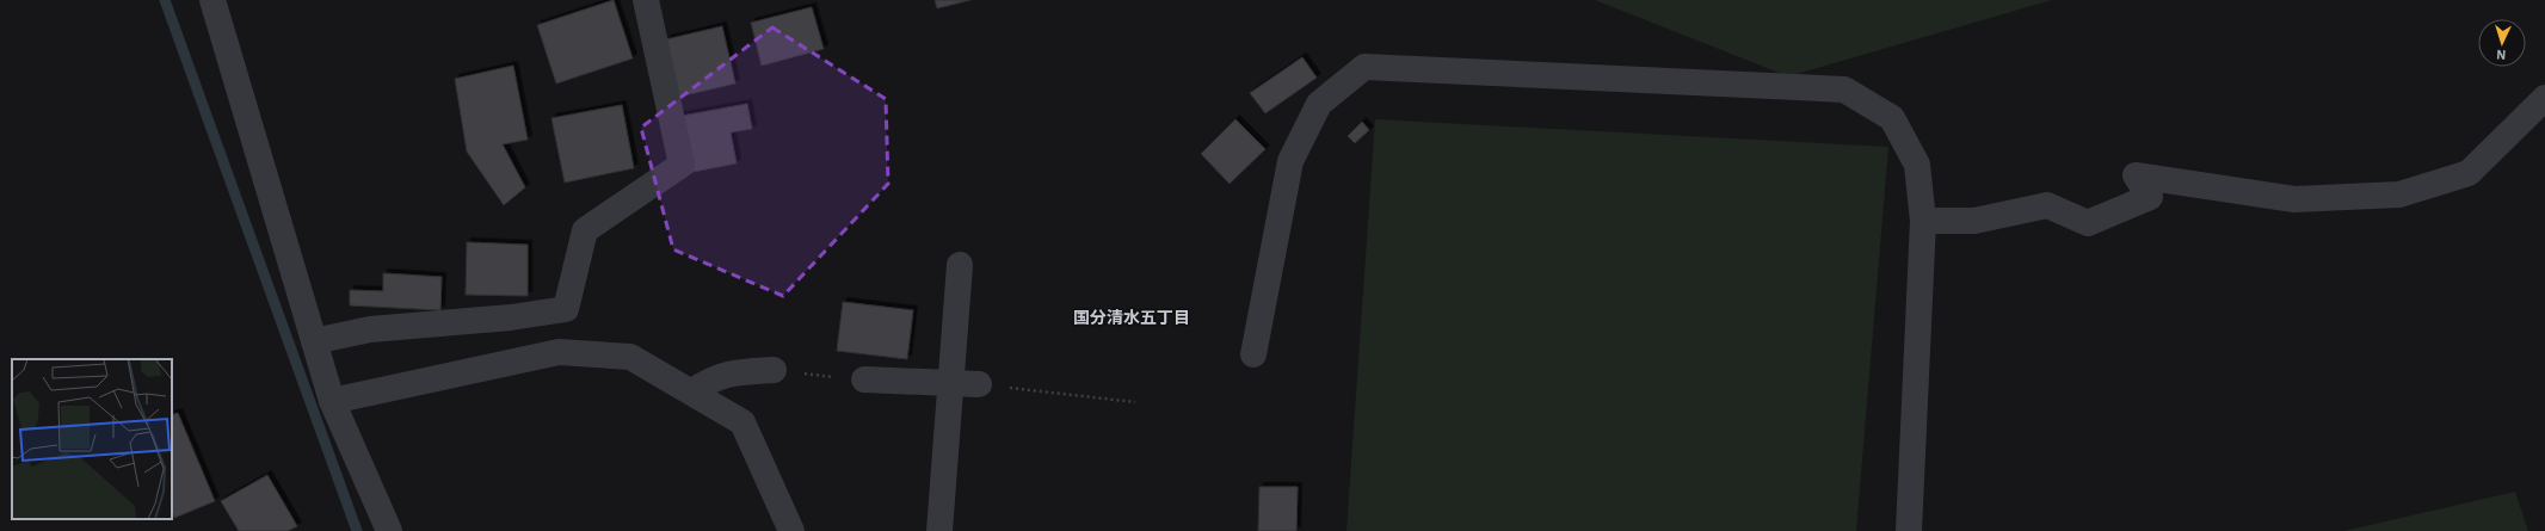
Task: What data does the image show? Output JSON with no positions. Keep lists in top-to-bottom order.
{
  "districts": ["国分清水五丁目"],
  "north": "bottom"
}
